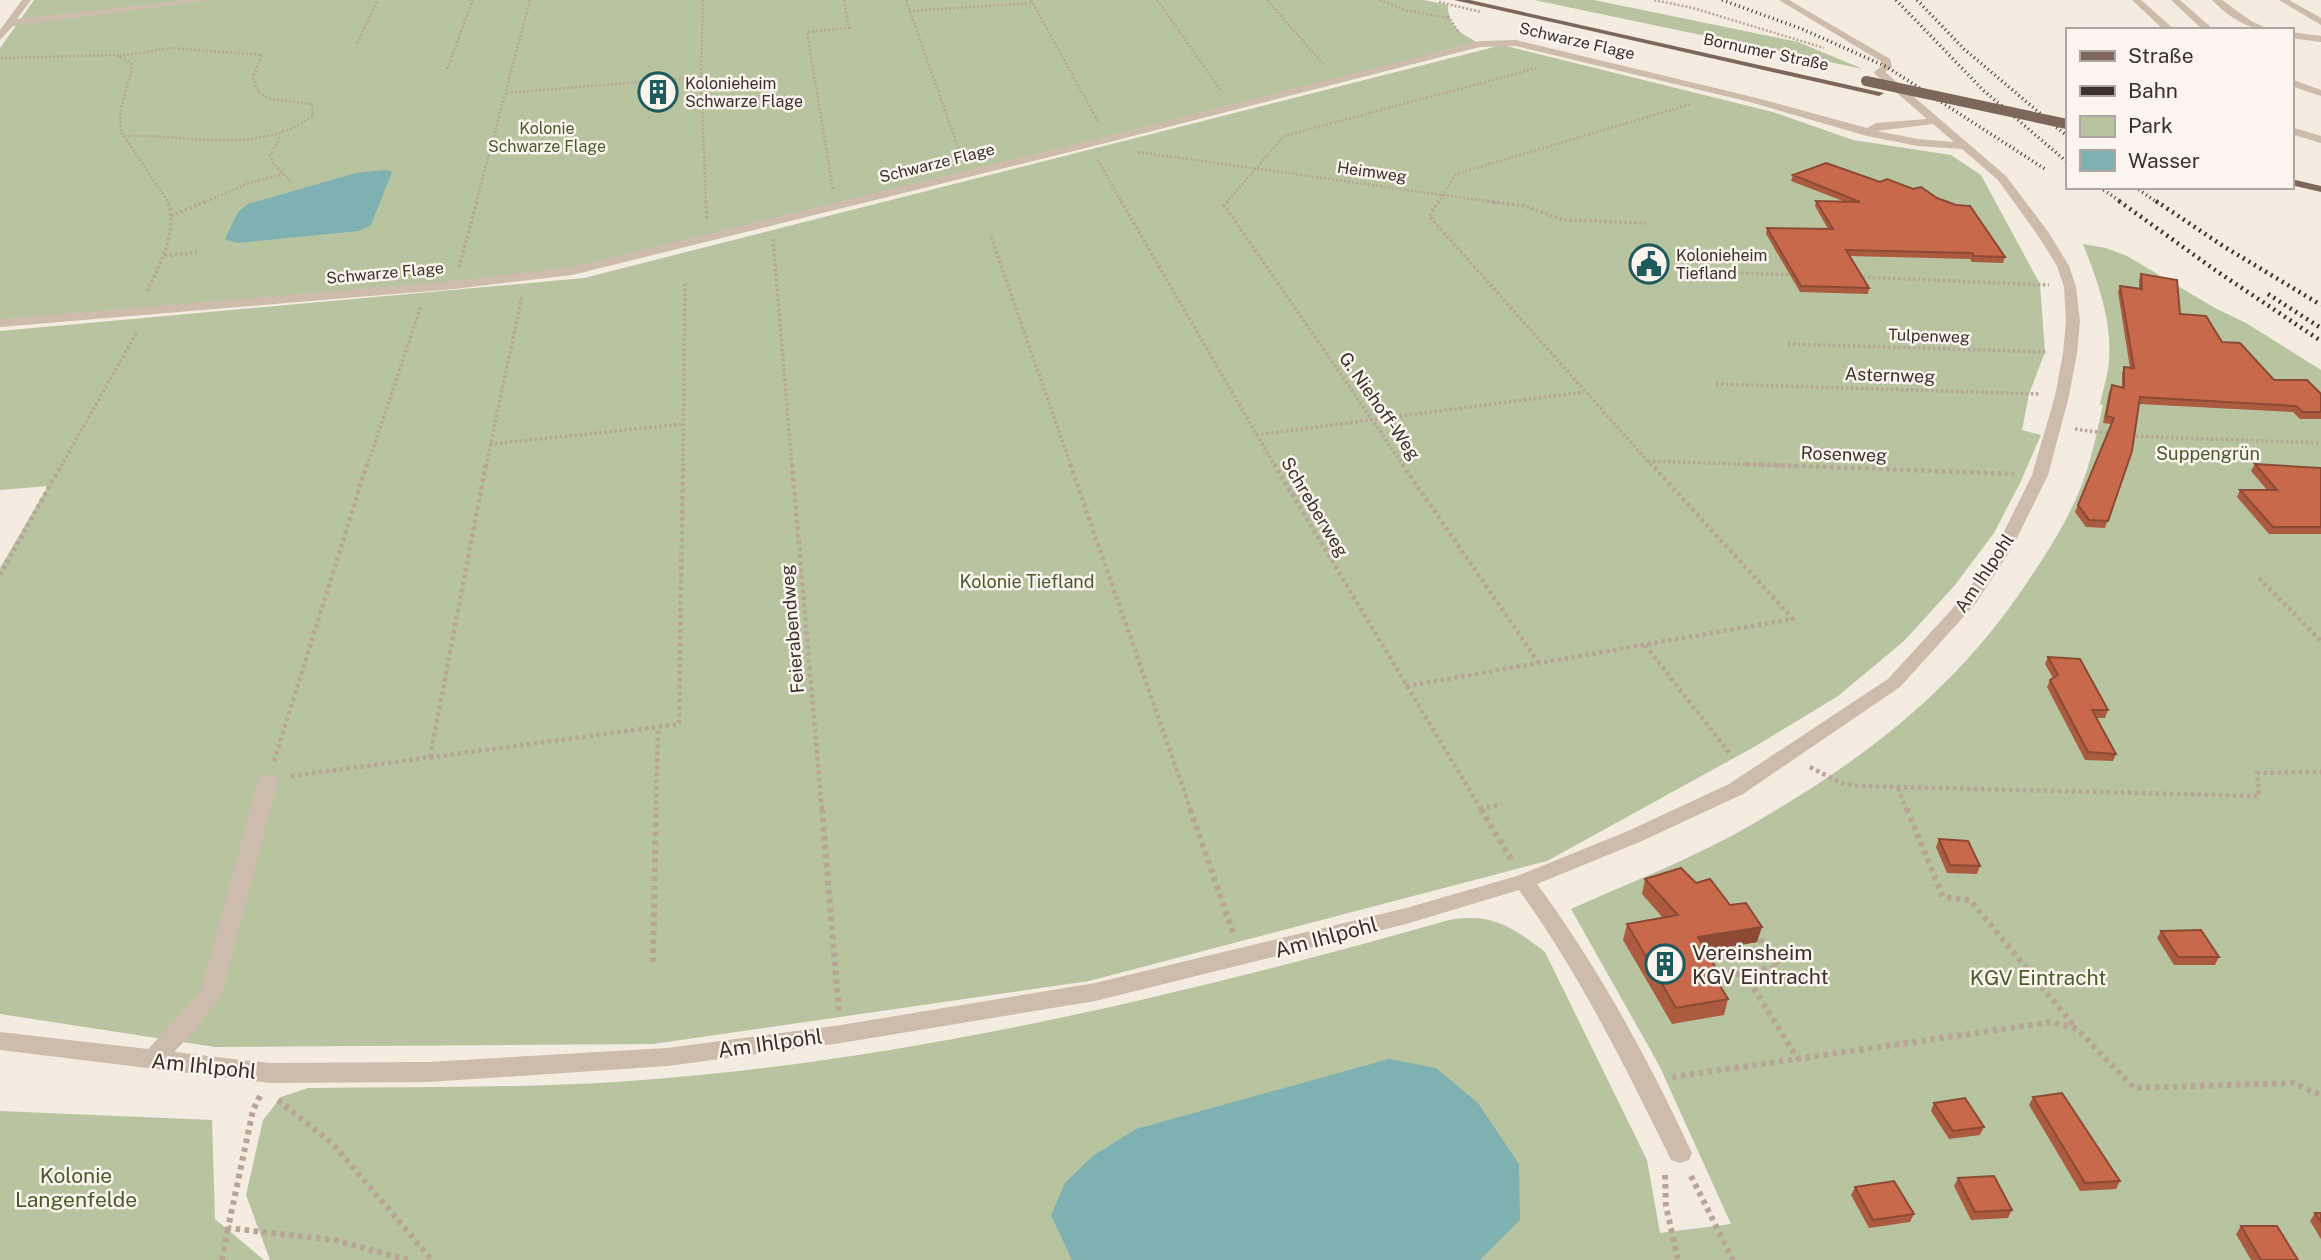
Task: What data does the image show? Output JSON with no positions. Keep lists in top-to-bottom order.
{
  "streets": {
    "main road": ["Bornumer Straße"],
    "street": ["Schwarze Flage", "Am Ihlpohl"],
    "path": [
      "Heimweg",
      "Tulpenweg",
      "Asternweg",
      "G. Niehoff-Weg",
      "Rosenweg",
      "Schreberweg",
      "Feierabendweg"
    ]
  },
  "crossings": [
    ["Schwarze Flage", "Schreberweg"],
    ["Schwarze Flage", "Am Ihlpohl"],
    ["Schwarze Flage", "Feierabendweg"],
    ["Heimweg", "G. Niehoff-Weg"],
    ["Tulpenweg", "Am Ihlpohl"],
    ["Asternweg", "Am Ihlpohl"],
    ["Rosenweg", "Am Ihlpohl"],
    ["Schreberweg", "Am Ihlpohl"],
    ["Am Ihlpohl", "Feierabendweg"]
  ],
  "parks": [
    "Kolonie Schwarze Flage",
    "Suppengrün",
    "Kolonie Tiefland",
    "KGV Eintracht",
    "Kolonie Langenfelde"
  ],
  "places": {
    "building": ["Kolonieheim Schwarze Flage", "Vereinsheim KGV Eintracht"],
    "public building": ["Kolonieheim Tiefland"]
  },
  "legend": [
    "Straße",
    "Bahn",
    "Park",
    "Wasser"
  ]
}
